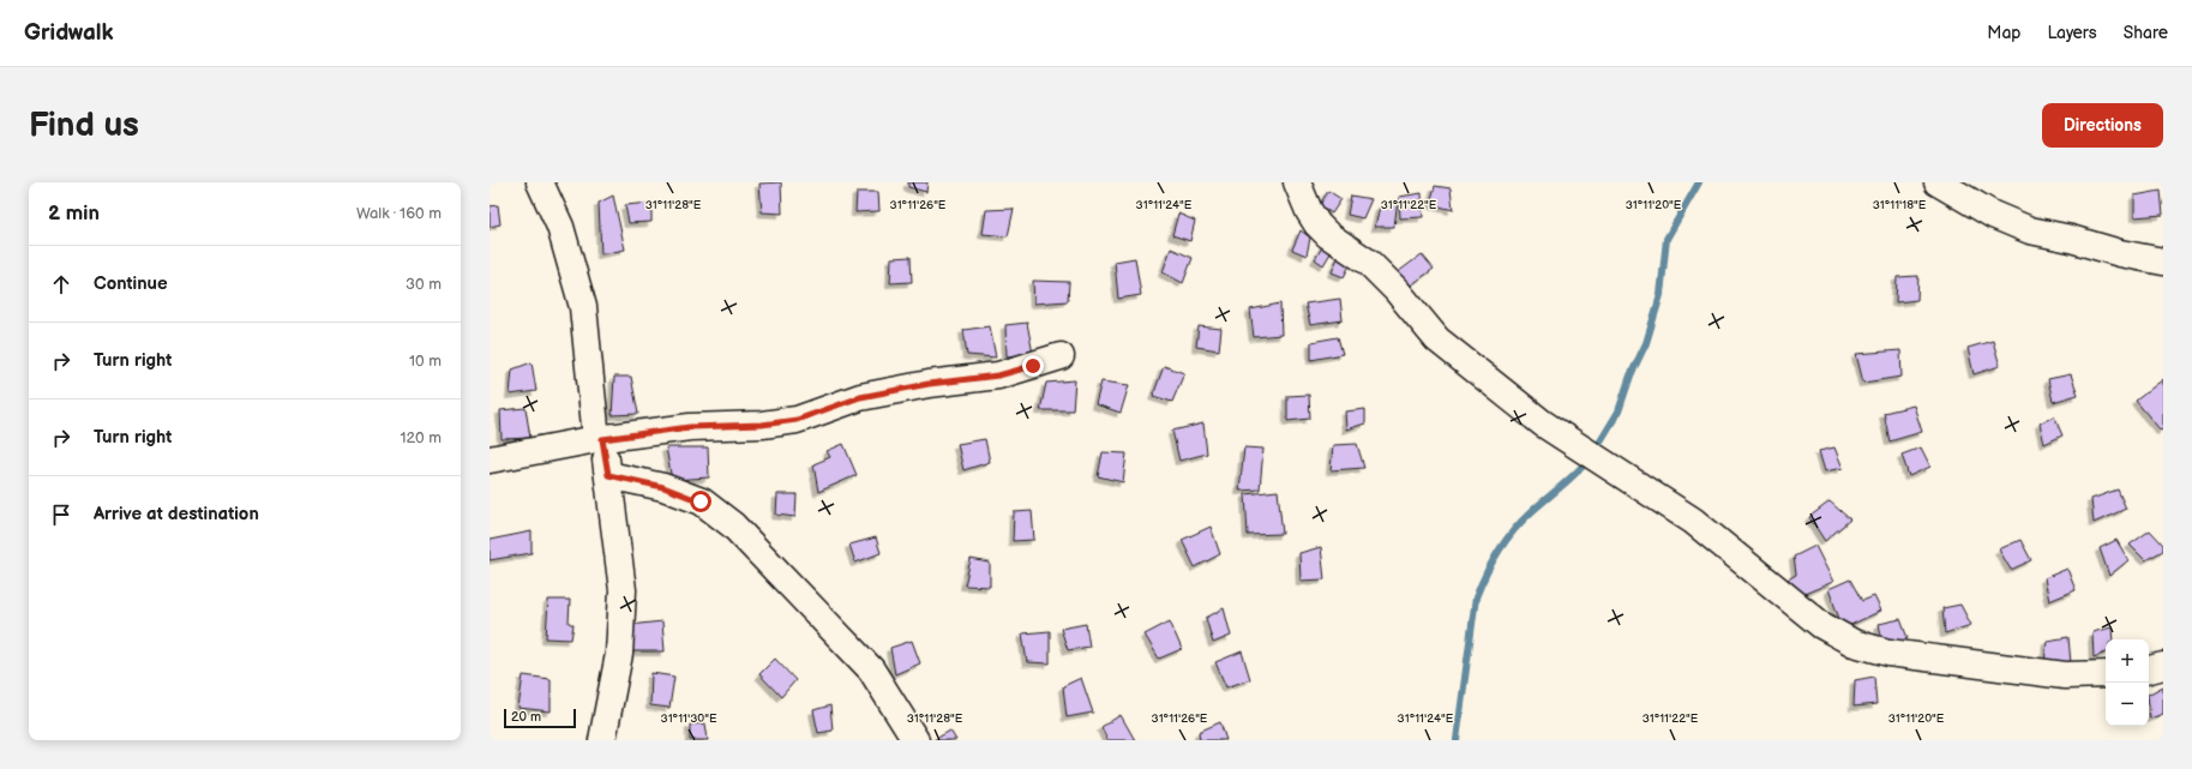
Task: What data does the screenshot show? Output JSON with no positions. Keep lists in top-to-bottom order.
{
  "scale_bar": "20 m",
  "page": {
    "header": "Gridwalk",
    "nav": ["Map", "Layers", "Share"],
    "buttons": "Directions",
    "title": "Find us",
    "heading": ["2 min", "Walk · 160 m"],
    "list": [
      ["Continue", "30 m"],
      ["Turn right", "10 m"],
      ["Turn right", "120 m"],
      "Arrive at destination"
    ],
    "map_buttons": ["+", "−"],
    "scale": "20 m"
  },
  "coordinates": [
    "31°11'28\"E",
    "31°11'26\"E",
    "31°11'24\"E",
    "31°11'18\"E",
    "31°11'22\"E",
    "31°11'20\"E",
    "31°11'30\"E"
  ]
}
